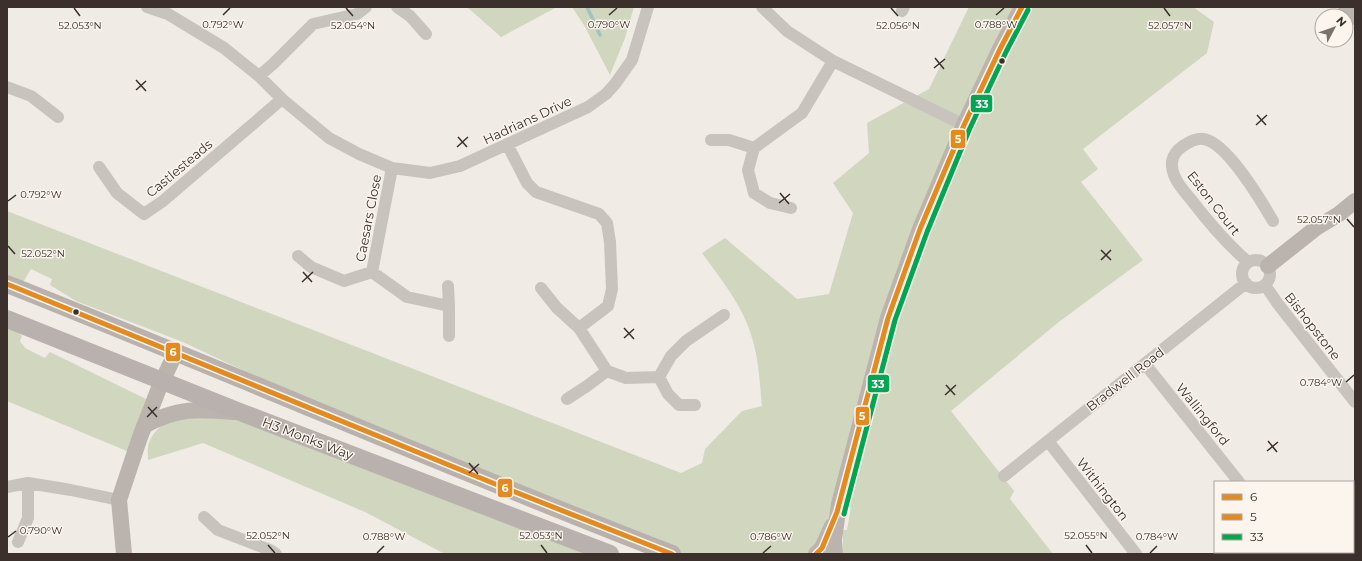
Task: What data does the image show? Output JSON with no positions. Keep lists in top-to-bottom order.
{
  "streets": {
    "main road": ["H3 Monks Way"],
    "street": [
      "Hadrians Drive",
      "Castlesteads",
      "Eston Court",
      "Caesars Close",
      "Bishopstone",
      "Bradwell Road",
      "Wallingford",
      "Withington"
    ]
  },
  "crossings": [
    ["Hadrians Drive", "Castlesteads"],
    ["Hadrians Drive", "Caesars Close"],
    ["Eston Court", "Bishopstone"],
    ["Eston Court", "Bradwell Road"],
    ["Bishopstone", "Bradwell Road"],
    ["Bradwell Road", "Wallingford"],
    ["Bradwell Road", "Withington"]
  ],
  "lines": ["transit line 5", "transit line 33", "transit line 6"],
  "legend": ["6", "5", "33"],
  "north": "top right",
  "coordinates": [
    "0.792°W",
    "0.790°W",
    "0.788°W",
    "52.053°N",
    "52.054°N",
    "52.056°N",
    "52.057°N",
    "52.052°N",
    "0.784°W",
    "52.055°N",
    "0.786°W"
  ]
}
